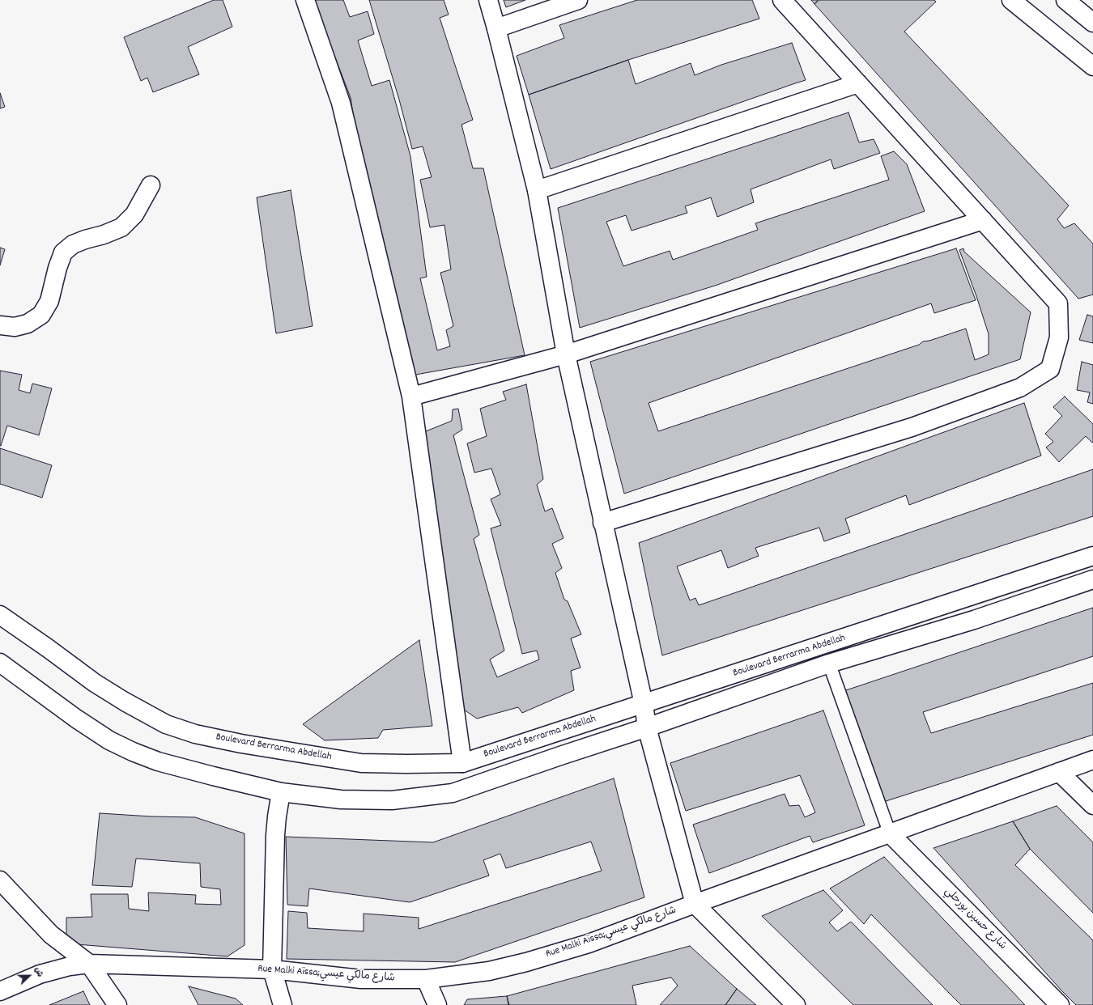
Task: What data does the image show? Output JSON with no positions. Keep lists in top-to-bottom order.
{
  "streets": {
    "street": ["Boulevard Berrarma Abdellah", "شارع حسين بورحلي", "Rue Malki Aïssa;شارع مالكي عيسي"]
  },
  "crossings": [
    ["شارع حسين بورحلي", "Rue Malki Aïssa;شارع مالكي عيسي"]
  ],
  "north": "right"
}
